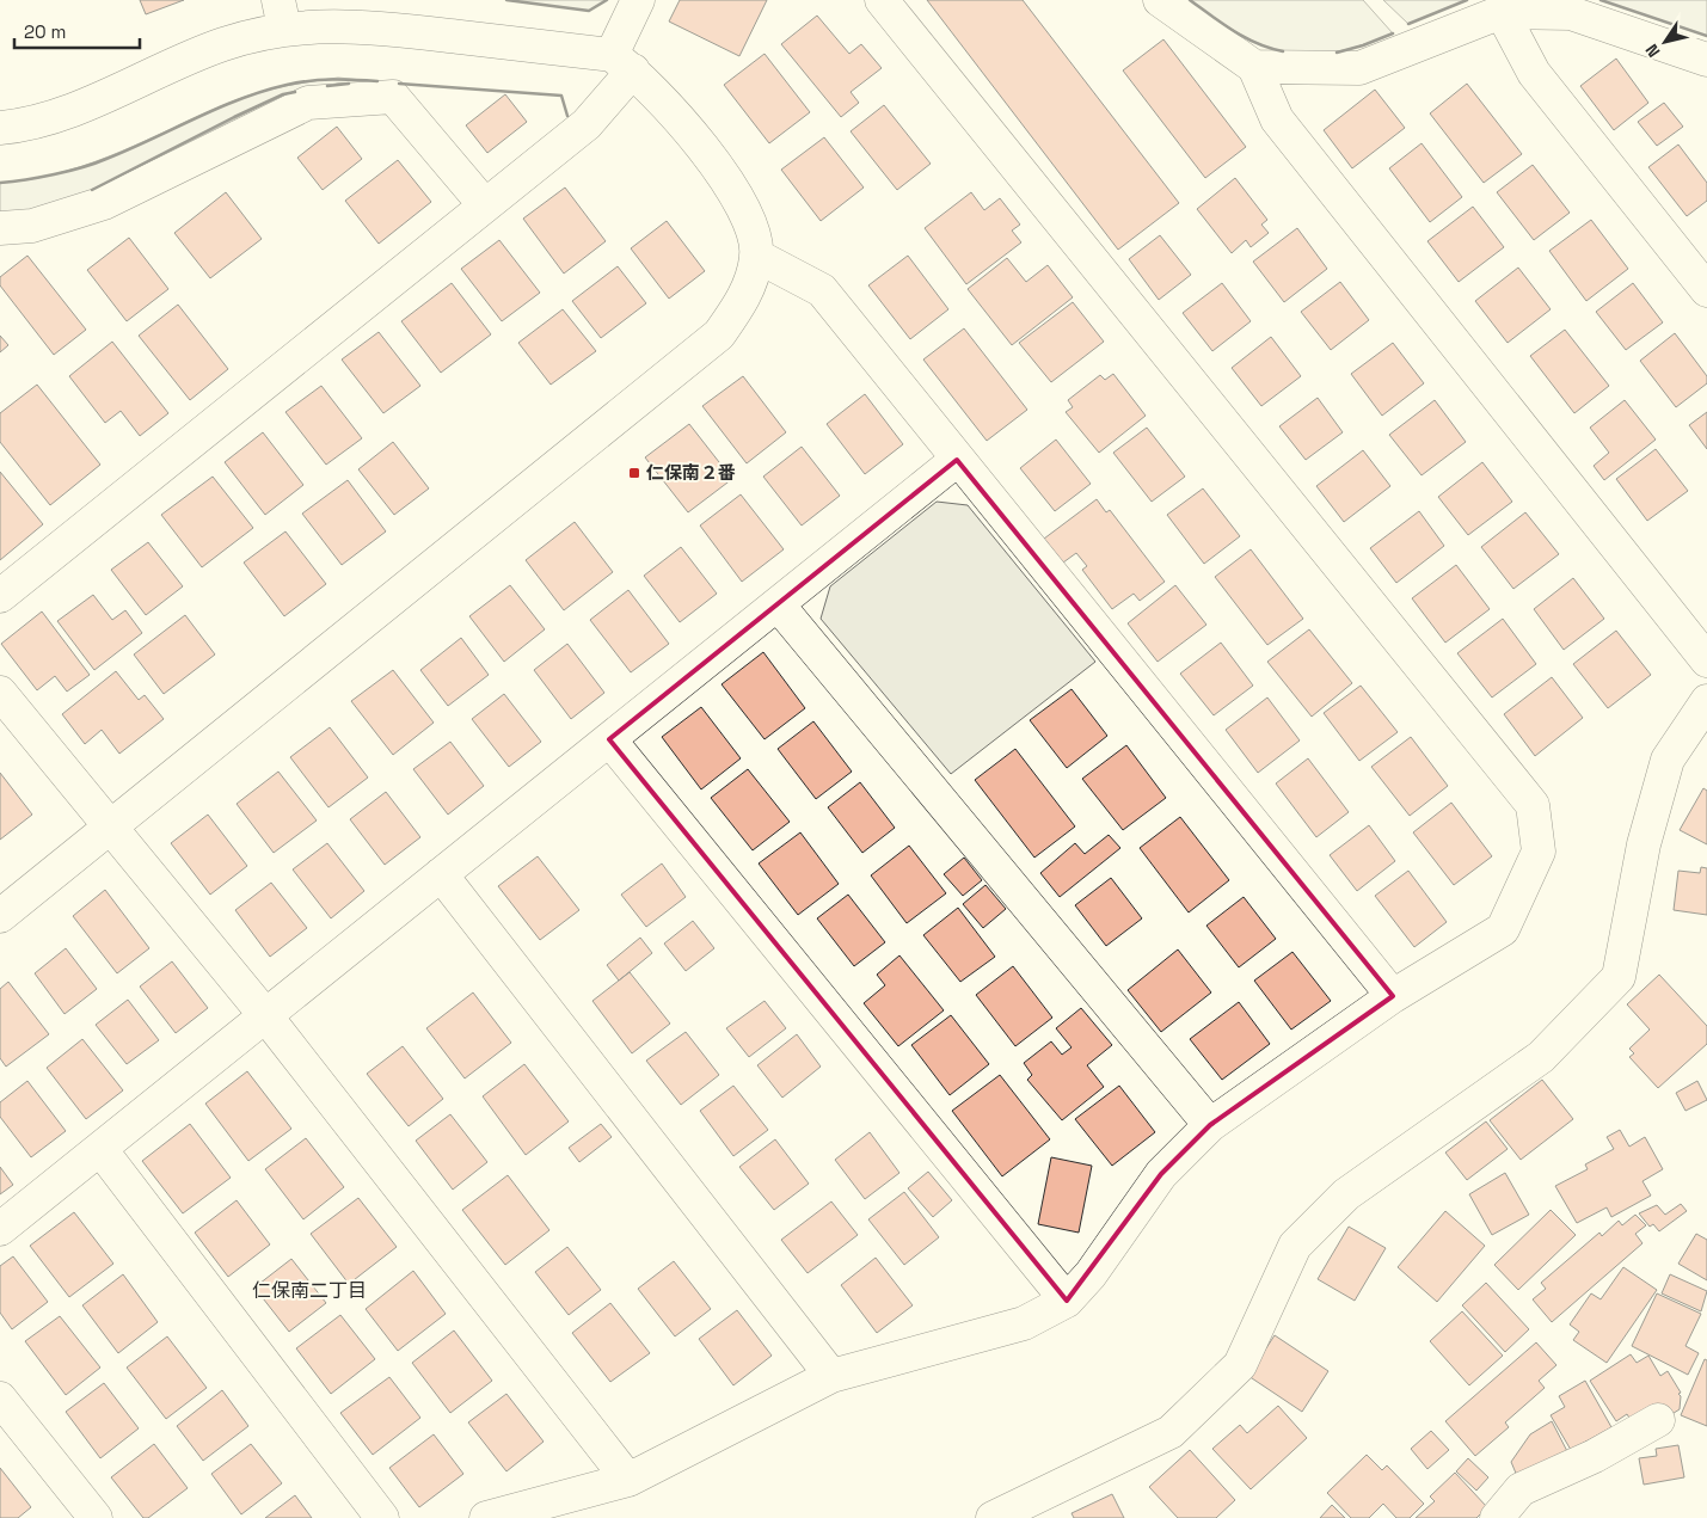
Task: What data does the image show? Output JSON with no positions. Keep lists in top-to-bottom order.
{
  "districts": ["仁保南二丁目"],
  "places": {
    "transit": ["仁保南２番"]
  },
  "scale_bar": "20 m",
  "north": "bottom left"
}
